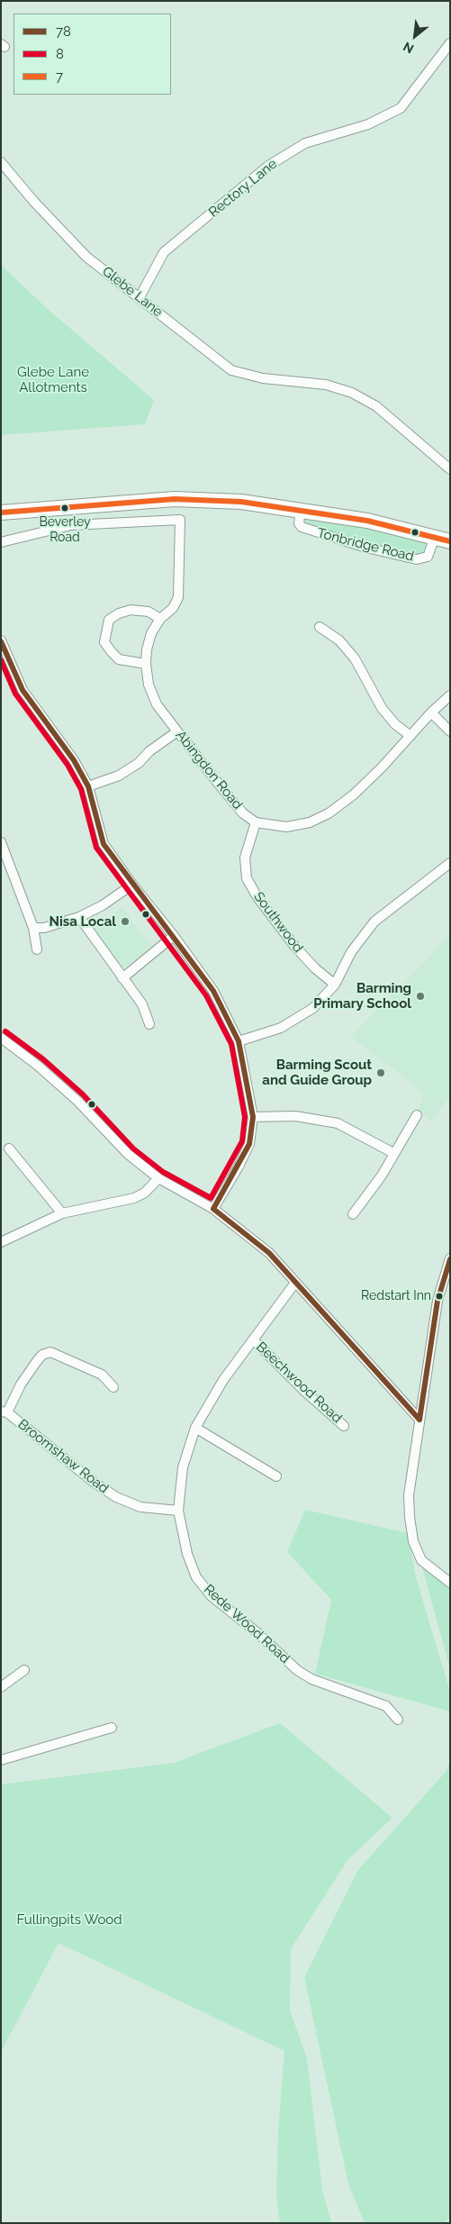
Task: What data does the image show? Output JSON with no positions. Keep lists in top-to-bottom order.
{
  "streets": {
    "main road": ["Tonbridge Road"],
    "street": [
      "Rectory Lane",
      "Glebe Lane",
      "Abingdon Road",
      "Southwood",
      "Beechwood Road",
      "Broomshaw Road",
      "Rede Wood Road"
    ]
  },
  "crossings": [
    ["Rectory Lane", "Glebe Lane"],
    ["Abingdon Road", "Southwood"],
    ["Beechwood Road", "Rede Wood Road"],
    ["Broomshaw Road", "Rede Wood Road"]
  ],
  "parks": ["Glebe Lane Allotments", "Fullingpits Wood"],
  "places": [
    "Beverley Road",
    "Nisa Local",
    "Barming Primary School",
    "Barming Scout and Guide Group",
    "Redstart Inn"
  ],
  "lines": ["transit line 7", "transit line 78", "transit line 8"],
  "legend": ["78", "8", "7"],
  "north": "bottom left"
}
